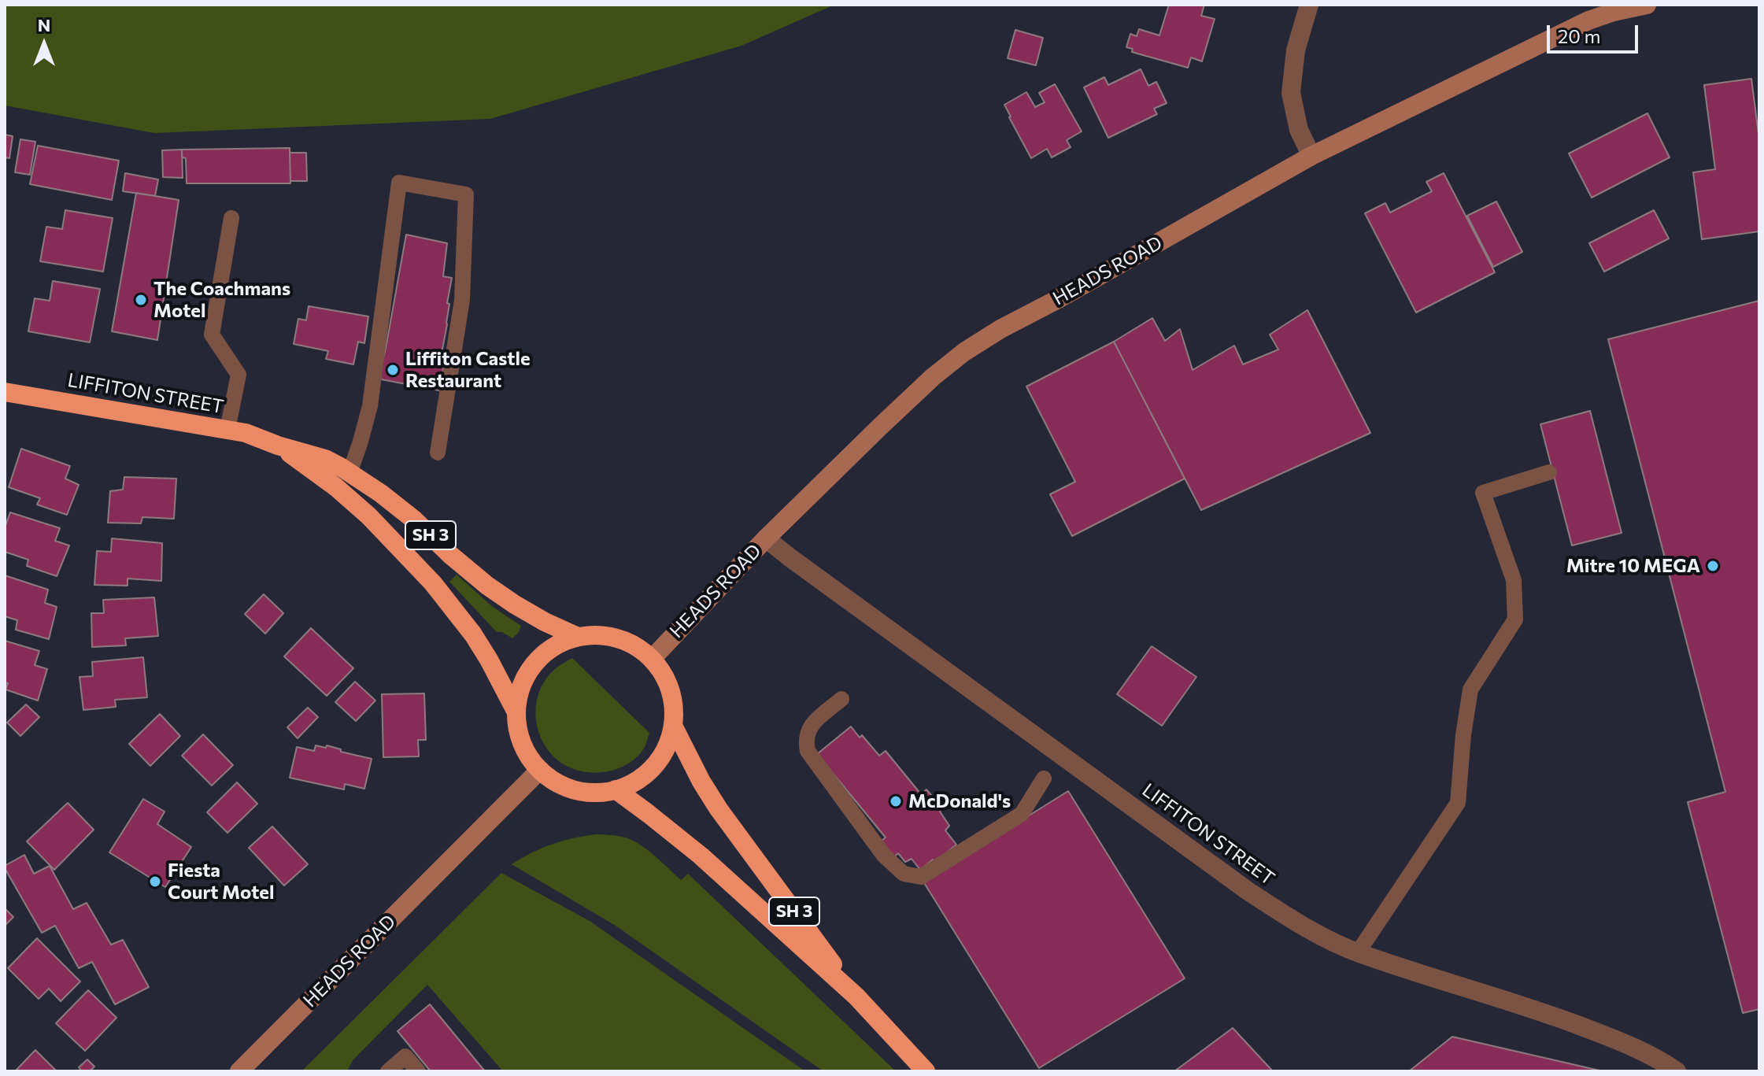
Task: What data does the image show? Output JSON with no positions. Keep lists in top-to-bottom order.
{
  "streets": {
    "highway": ["LIFFITON STREET", "SH 3"],
    "main road": ["HEADS ROAD"]
  },
  "crossings": [
    ["HEADS ROAD", "LIFFITON STREET"],
    ["HEADS ROAD", "SH 3"],
    ["LIFFITON STREET", "SH 3"]
  ],
  "places": [
    "The Coachmans Motel",
    "Liffiton Castle Restaurant",
    "Mitre 10 MEGA",
    "McDonald's",
    "Fiesta Court Motel"
  ],
  "scale_bar": "20 m",
  "north": "top"
}
